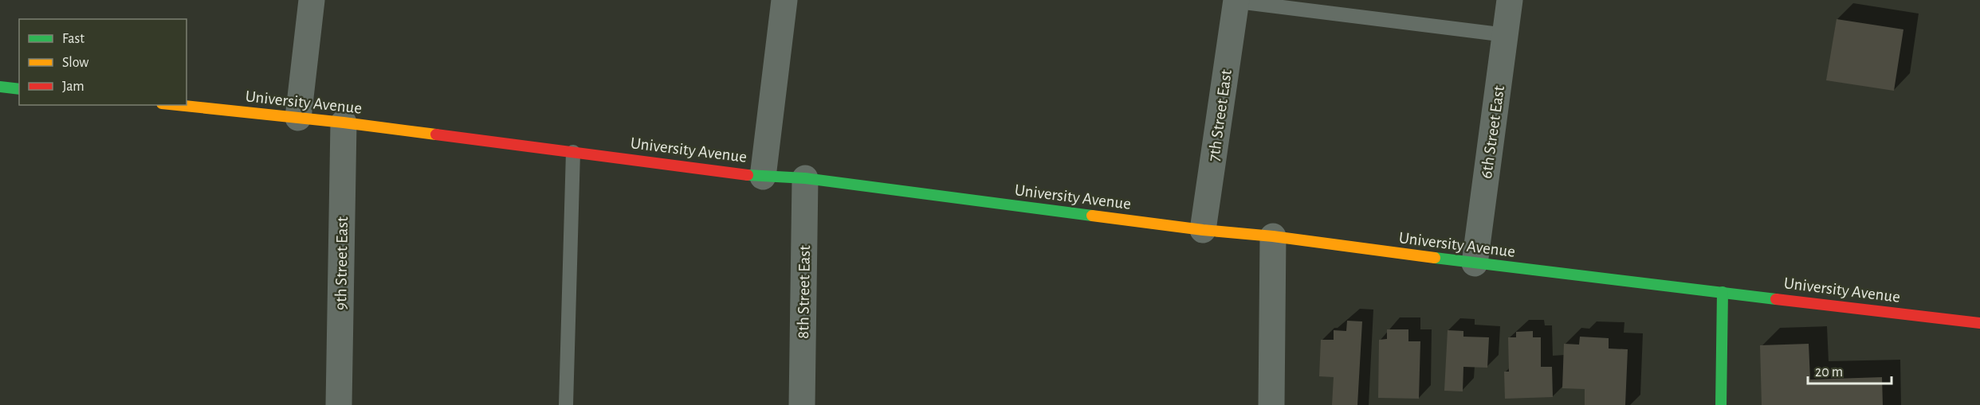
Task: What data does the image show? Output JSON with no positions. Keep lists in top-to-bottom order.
{
  "streets": {
    "street": [
      "University Avenue",
      "7th Street East",
      "6th Street East",
      "9th Street East",
      "8th Street East"
    ]
  },
  "crossings": [
    ["University Avenue", "7th Street East"],
    ["University Avenue", "6th Street East"],
    ["University Avenue", "9th Street East"],
    ["University Avenue", "8th Street East"]
  ],
  "legend": ["Fast", "Slow", "Jam"],
  "scale_bar": "20 m"
}
